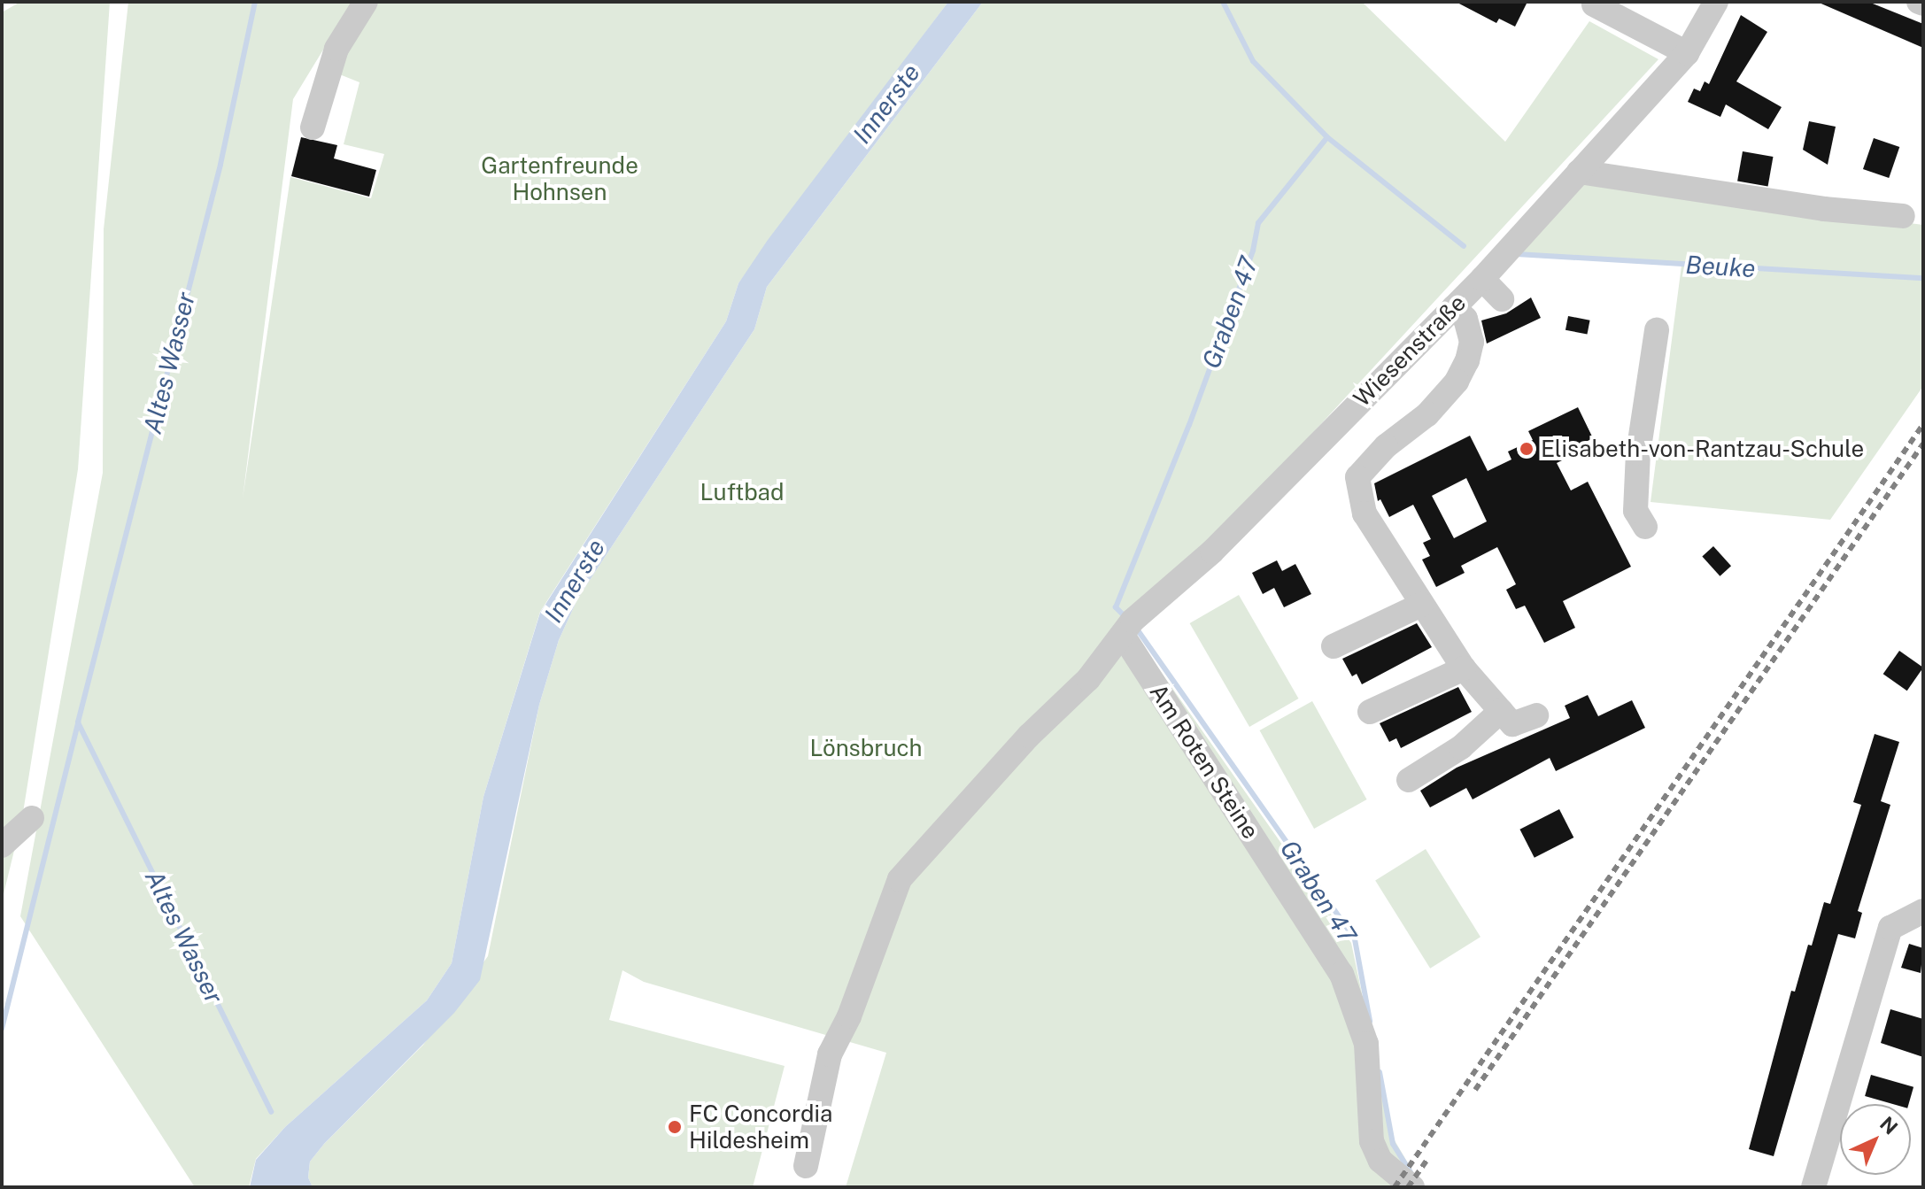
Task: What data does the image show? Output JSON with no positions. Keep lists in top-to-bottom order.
{
  "streets": {
    "street": ["Wiesenstraße", "Am Roten Steine"]
  },
  "crossings": [
    ["Wiesenstraße", "Am Roten Steine"]
  ],
  "water": [
    "Innerste",
    "Beuke",
    "Graben 47",
    "Altes Wasser"
  ],
  "parks": ["Gartenfreunde Hohnsen", "Luftbad", "Lönsbruch"],
  "places": ["Elisabeth-von-Rantzau-Schule", "FC Concordia Hildesheim"],
  "north": "top right"
}
